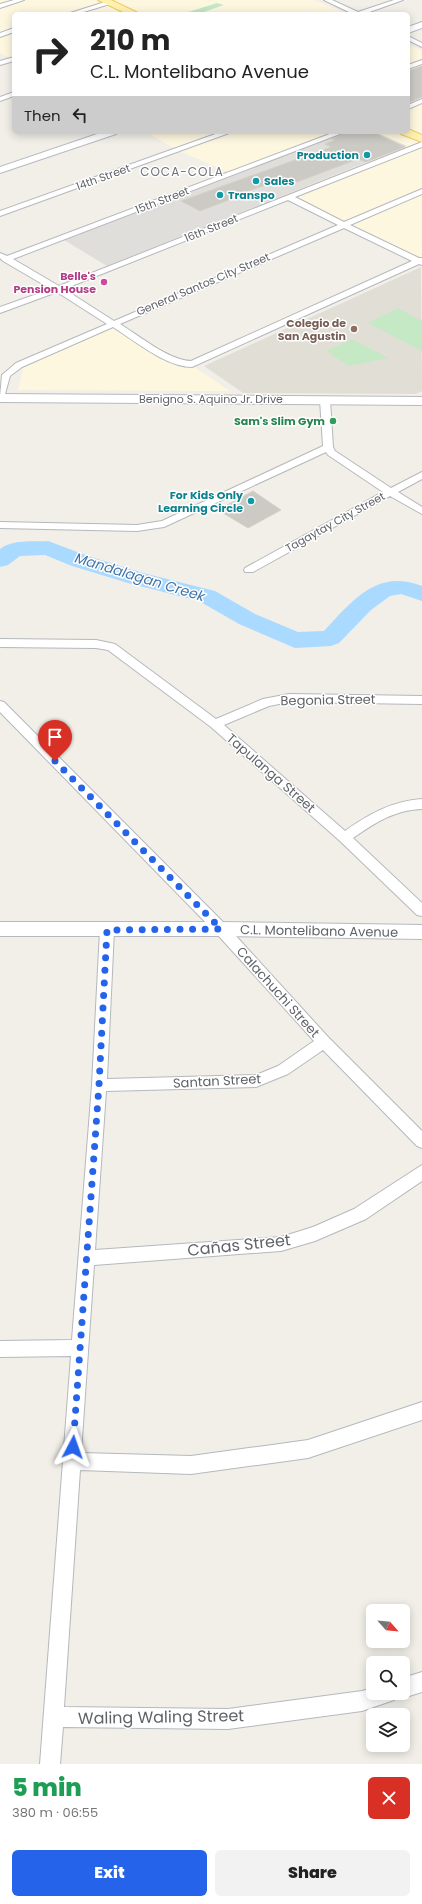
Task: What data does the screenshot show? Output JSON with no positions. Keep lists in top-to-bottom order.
{
  "streets": {
    "main road": ["Benigno S. Aquino Jr. Drive", "C.L. Montelibano Avenue"],
    "street": [
      "14th Street",
      "15th Street",
      "16th Street",
      "General Santos City Street",
      "Tagaytay City Street",
      "Begonia Street",
      "Tapulanga Street",
      "Calachuchi Street",
      "Santan Street",
      "Cañas Street",
      "Waling Waling Street"
    ]
  },
  "crossings": [
    ["Begonia Street", "Tapulanga Street"],
    ["C.L. Montelibano Avenue", "Calachuchi Street"],
    ["Calachuchi Street", "Santan Street"]
  ],
  "districts": ["COCA-COLA"],
  "water": ["Mandalagan Creek"],
  "places": [
    "Production",
    "Sales",
    "Transpo",
    "Belle's Pension House",
    "Colegio de San Agustin",
    "Sam's Slim Gym",
    "For Kids Only Learning Circle"
  ],
  "north": "bottom right",
  "page": {
    "turn": ["210 m", "C.L. Montelibano Avenue"],
    "then": "Then",
    "heading": ["5 min", "380 m · 06:55"],
    "buttons": ["Exit", "Share"]
  }
}
